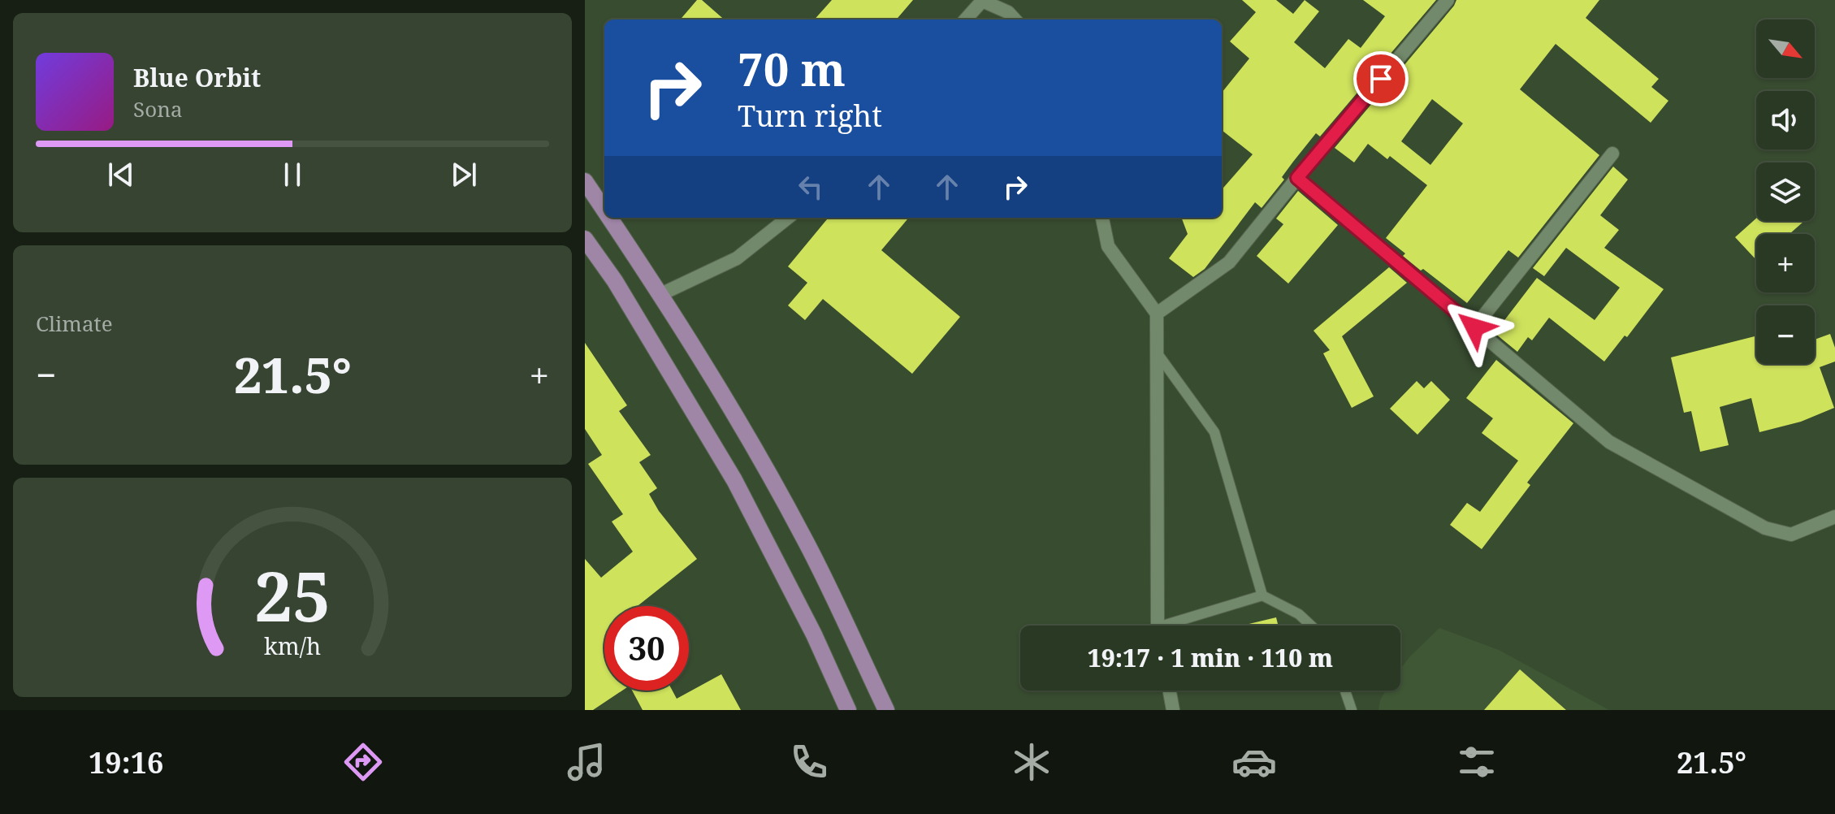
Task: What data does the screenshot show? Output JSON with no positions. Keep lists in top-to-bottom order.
{
  "north": "bottom right",
  "page": {
    "map_buttons": ["+", "−"],
    "turn": ["70 m", "Turn right"],
    "song": ["Blue Orbit", "Sona"],
    "tile": "Climate",
    "heat": ["−", "21.5°", "+"],
    "limit": "30",
    "trip": "19:17 · 1 min · 110 m",
    "tabs": ["19:16", "21.5°"],
    "gauge": ["25", "km/h"]
  }
}
